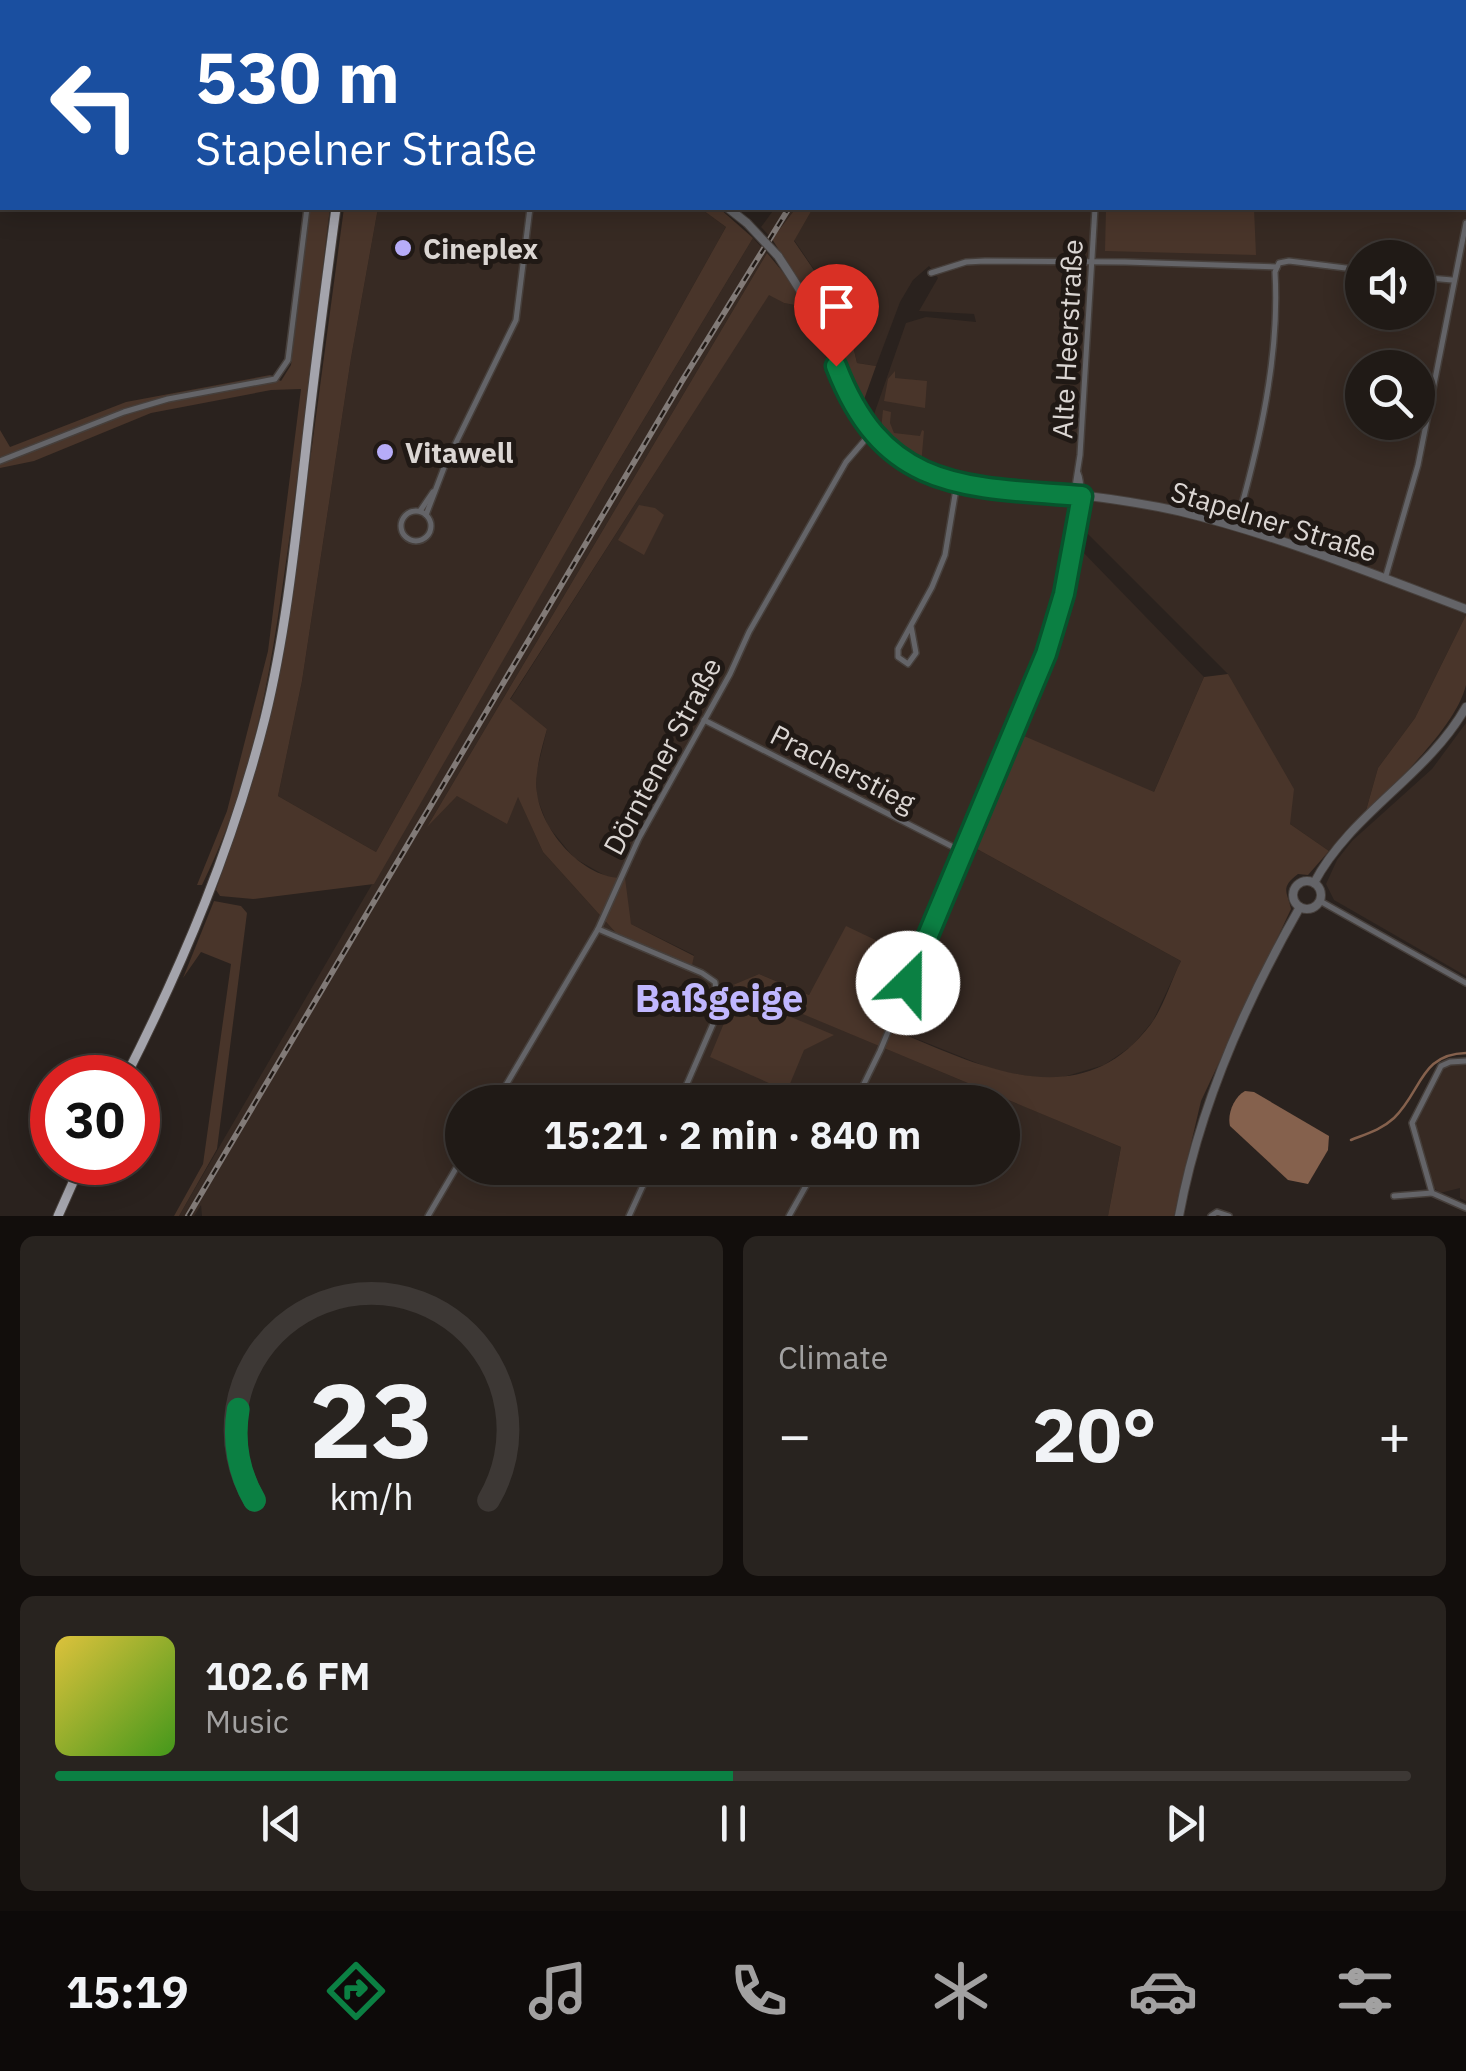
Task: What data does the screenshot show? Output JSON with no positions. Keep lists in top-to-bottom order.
{
  "streets": {
    "street": [
      "Alte Heerstraße",
      "Stapelner Straße",
      "Dörntener Straße",
      "Pracherstieg"
    ]
  },
  "crossings": [
    ["Alte Heerstraße", "Stapelner Straße"],
    ["Alte Heerstraße", "Pracherstieg"],
    ["Stapelner Straße", "Dörntener Straße"],
    ["Dörntener Straße", "Pracherstieg"]
  ],
  "districts": ["Baßgeige"],
  "places": ["Cineplex", "Vitawell"],
  "page": {
    "turn": ["530 m", "Stapelner Straße"],
    "limit": "30",
    "trip": "15:21 · 2 min · 840 m",
    "tile": "Climate",
    "heat": ["−", "20°", "+"],
    "song": ["102.6 FM", "Music"],
    "tabs": "15:19",
    "gauge": ["23", "km/h"]
  }
}
